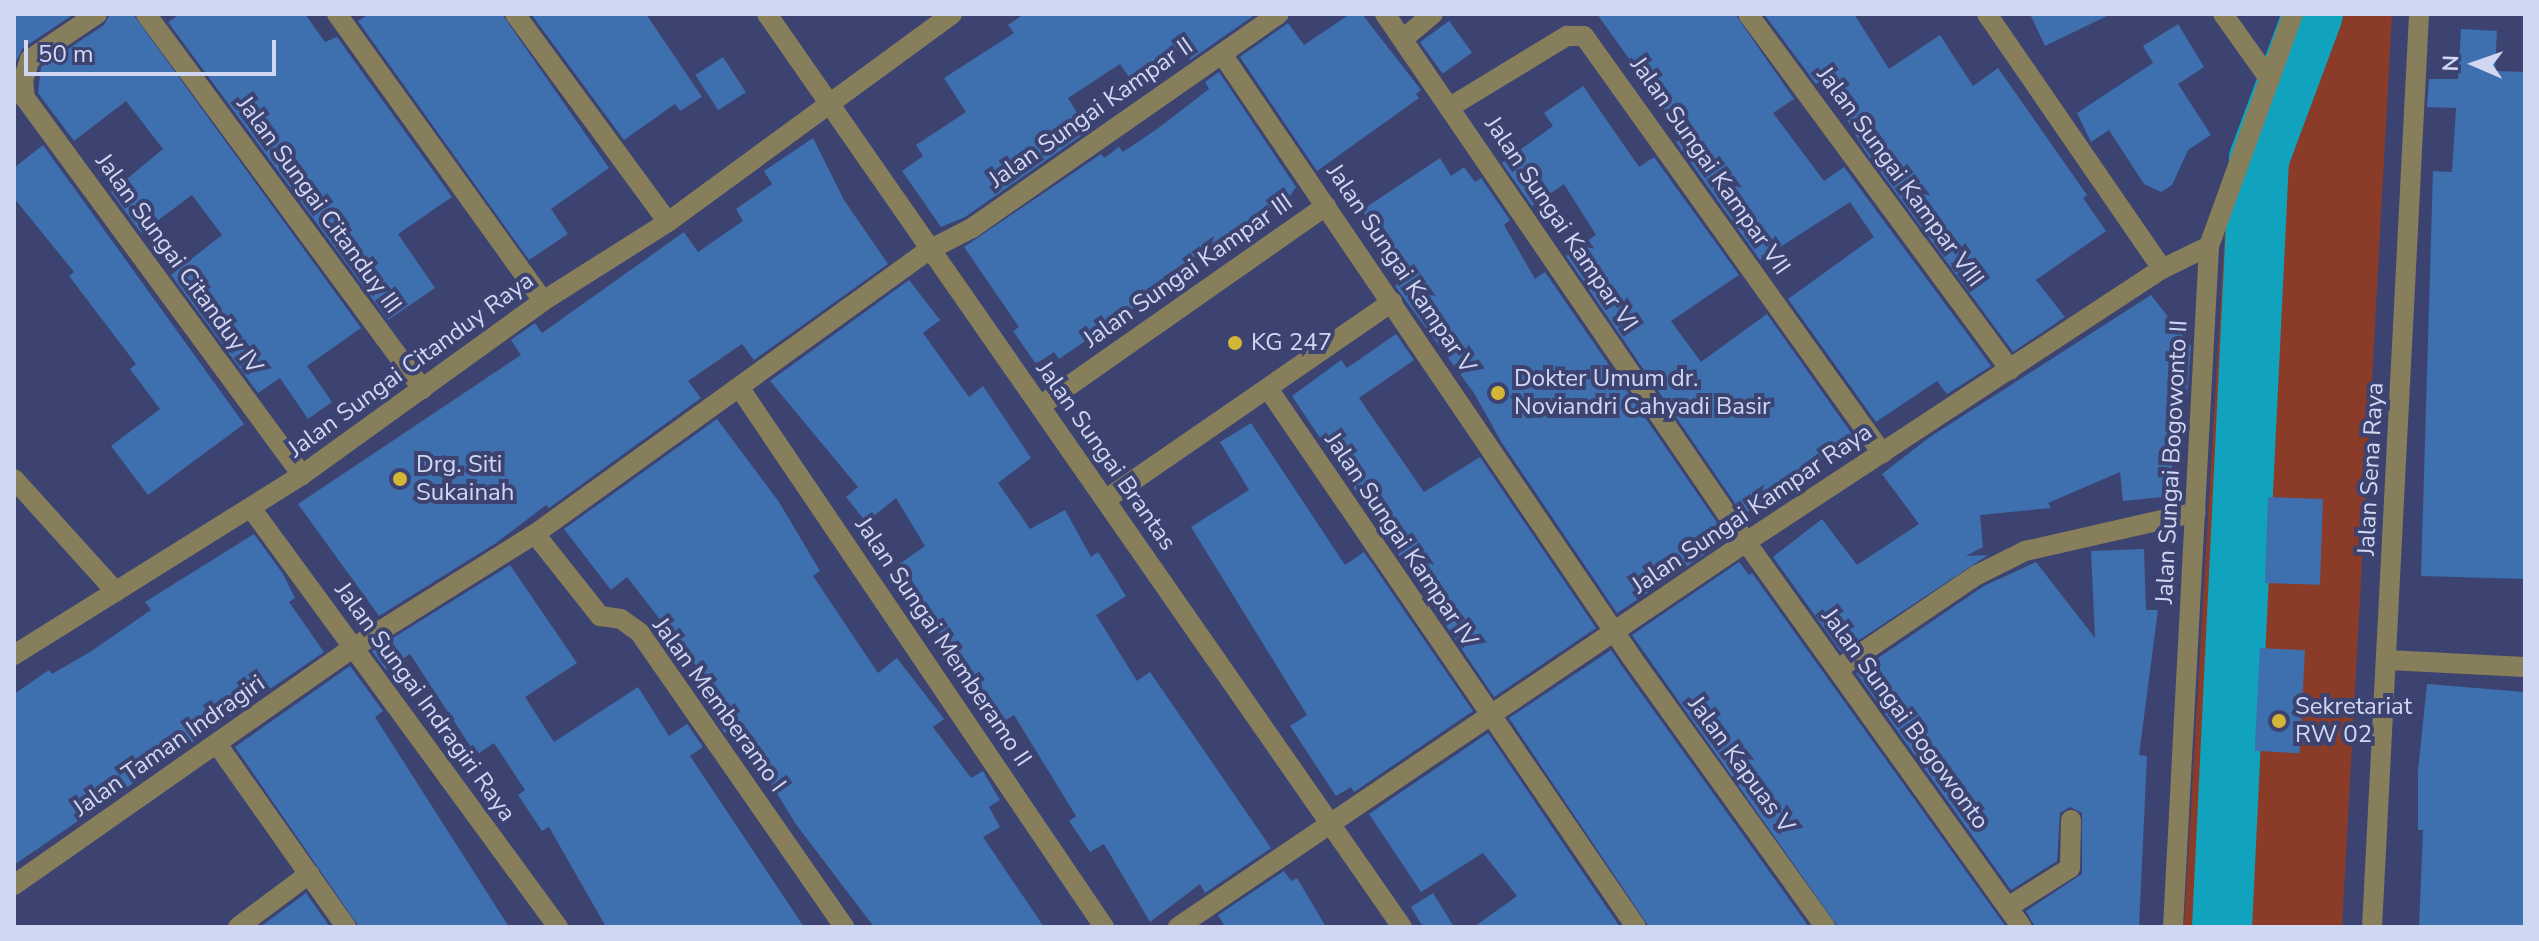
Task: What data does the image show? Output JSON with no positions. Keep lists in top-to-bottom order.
{
  "streets": {
    "street": [
      "Jalan Sungai Kampar II",
      "Jalan Sungai Kampar VII",
      "Jalan Sungai Kampar VIII",
      "Jalan Sungai Citanduy III",
      "Jalan Sungai Kampar VI",
      "Jalan Sungai Citanduy IV",
      "Jalan Sungai Kampar V",
      "Jalan Sungai Kampar III",
      "Jalan Sungai Citanduy Raya",
      "Jalan Sungai Brantas",
      "Jalan Sungai Bogowonto II",
      "Jalan Sena Raya",
      "Jalan Sungai Kampar Raya",
      "Jalan Sungai Kampar IV",
      "Jalan Sungai Memberamo II",
      "Jalan Sungai Indragiri Raya",
      "Jalan Memberamo I",
      "Jalan Sungai Bogowonto",
      "Jalan Taman Indragiri",
      "Jalan Kapuas V"
    ]
  },
  "crossings": [
    ["Jalan Sungai Kampar II", "Jalan Sungai Kampar V"],
    ["Jalan Sungai Kampar II", "Jalan Sungai Brantas"],
    ["Jalan Sungai Kampar II", "Jalan Sungai Memberamo II"],
    ["Jalan Sungai Kampar II", "Jalan Taman Indragiri"],
    ["Jalan Sungai Kampar VII", "Jalan Sungai Kampar VI"],
    ["Jalan Sungai Kampar VII", "Jalan Sungai Kampar Raya"],
    ["Jalan Sungai Kampar VIII", "Jalan Sungai Kampar Raya"],
    ["Jalan Sungai Citanduy III", "Jalan Sungai Citanduy Raya"],
    ["Jalan Sungai Kampar VI", "Jalan Sungai Kampar Raya"],
    ["Jalan Sungai Kampar VI", "Jalan Sungai Bogowonto"],
    ["Jalan Sungai Citanduy IV", "Jalan Sungai Citanduy Raya"],
    ["Jalan Sungai Kampar V", "Jalan Sungai Kampar III"],
    ["Jalan Sungai Kampar V", "Jalan Sungai Kampar Raya"],
    ["Jalan Sungai Kampar V", "Jalan Kapuas V"],
    ["Jalan Sungai Kampar III", "Jalan Sungai Brantas"],
    ["Jalan Sungai Citanduy Raya", "Jalan Sungai Brantas"],
    ["Jalan Sungai Citanduy Raya", "Jalan Sungai Indragiri Raya"],
    ["Jalan Sungai Brantas", "Jalan Sungai Kampar Raya"],
    ["Jalan Sungai Bogowonto II", "Jalan Sungai Kampar Raya"],
    ["Jalan Sungai Kampar Raya", "Jalan Sungai Kampar IV"],
    ["Jalan Sungai Kampar Raya", "Jalan Sungai Bogowonto"],
    ["Jalan Sungai Kampar Raya", "Jalan Kapuas V"],
    ["Jalan Sungai Memberamo II", "Jalan Taman Indragiri"],
    ["Jalan Sungai Indragiri Raya", "Jalan Taman Indragiri"],
    ["Jalan Memberamo I", "Jalan Taman Indragiri"]
  ],
  "places": [
    "KG 247",
    "Dokter Umum dr. Noviandri Cahyadi Basir",
    "Drg. Siti Sukainah",
    "Sekretariat RW 02"
  ],
  "scale_bar": "50 m",
  "north": "left"
}
